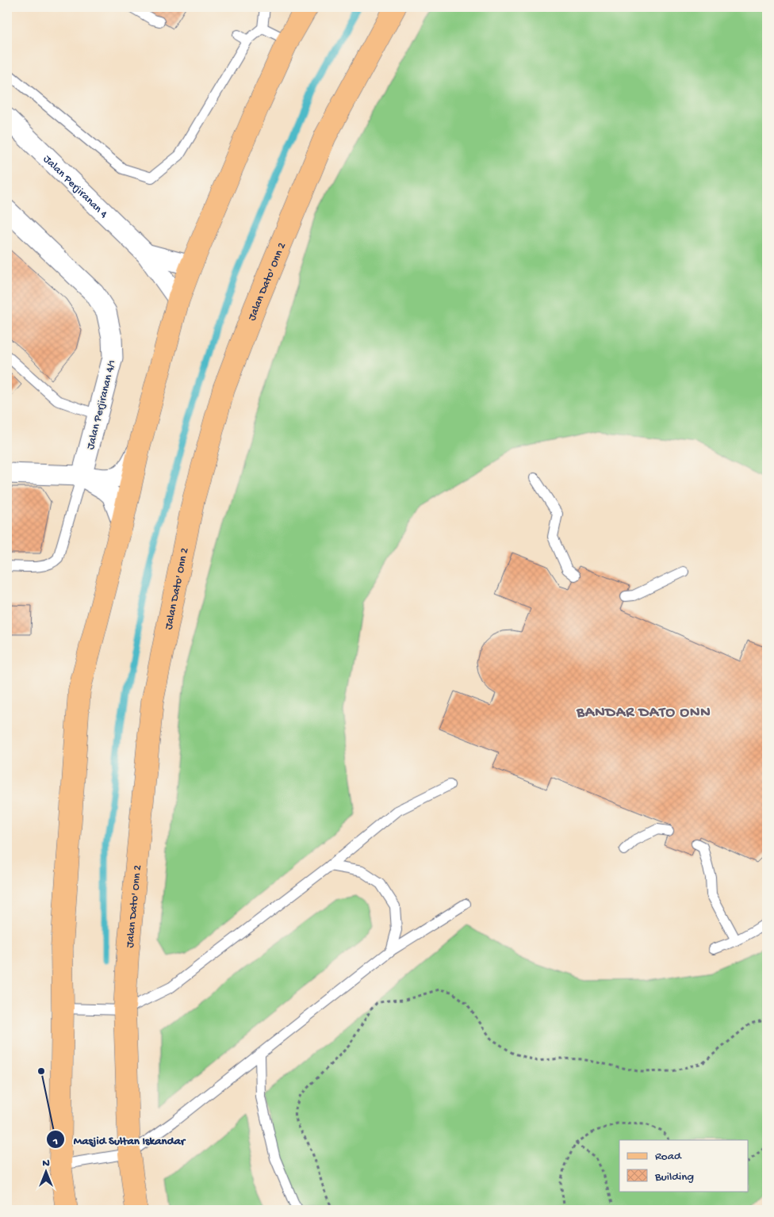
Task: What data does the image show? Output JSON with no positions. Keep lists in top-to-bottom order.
{
  "streets": {
    "main road": ["Jalan Dato' Onn 2"],
    "street": ["Jalan Perjiranan 4", "Jalan Perjiranan 4/1"]
  },
  "districts": ["BANDAR DATO ONN"],
  "places": ["Masjid Sultan Iskandar"],
  "legend": ["Road", "Building"],
  "north": "top"
}
